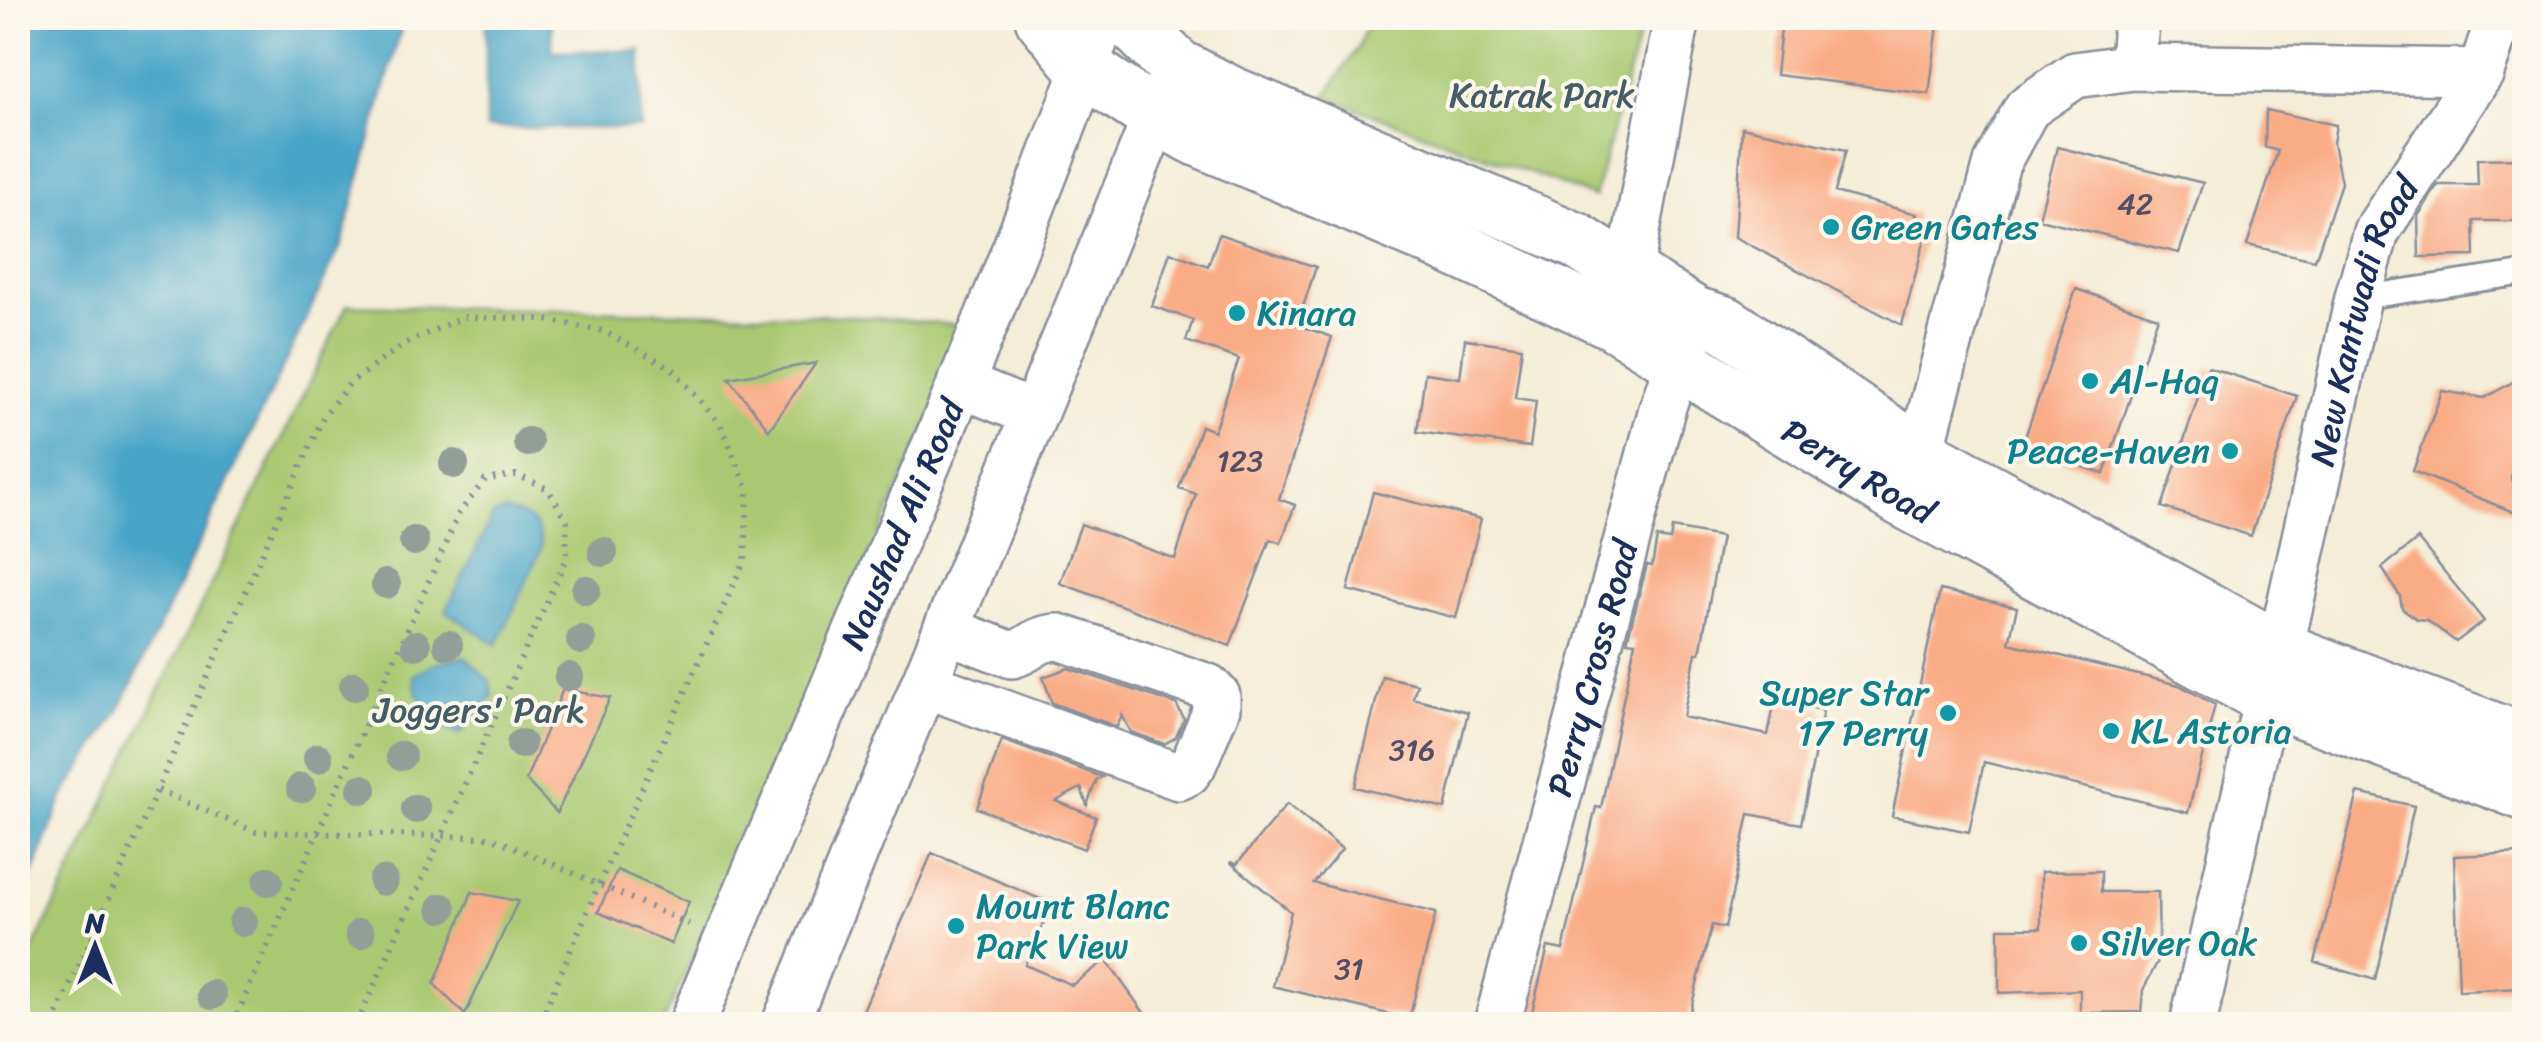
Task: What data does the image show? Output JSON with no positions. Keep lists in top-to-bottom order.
{
  "streets": {
    "main road": ["Perry Road"],
    "street": ["New Kantwadi Road", "Naushad Ali Road", "Perry Cross Road"]
  },
  "crossings": [
    ["New Kantwadi Road", "Perry Road"],
    ["Perry Road", "Naushad Ali Road"],
    ["Perry Road", "Perry Cross Road"]
  ],
  "parks": ["Katrak Park", "Joggers' Park"],
  "places": [
    "Green Gates",
    "Kinara",
    "Al-Haq",
    "Peace-Haven",
    "Super Star 17 Perry",
    "KL Astoria",
    "Mount Blanc Park View",
    "Silver Oak"
  ],
  "house_numbers": [
    "42",
    "123",
    "316",
    "31"
  ],
  "north": "top"
}
